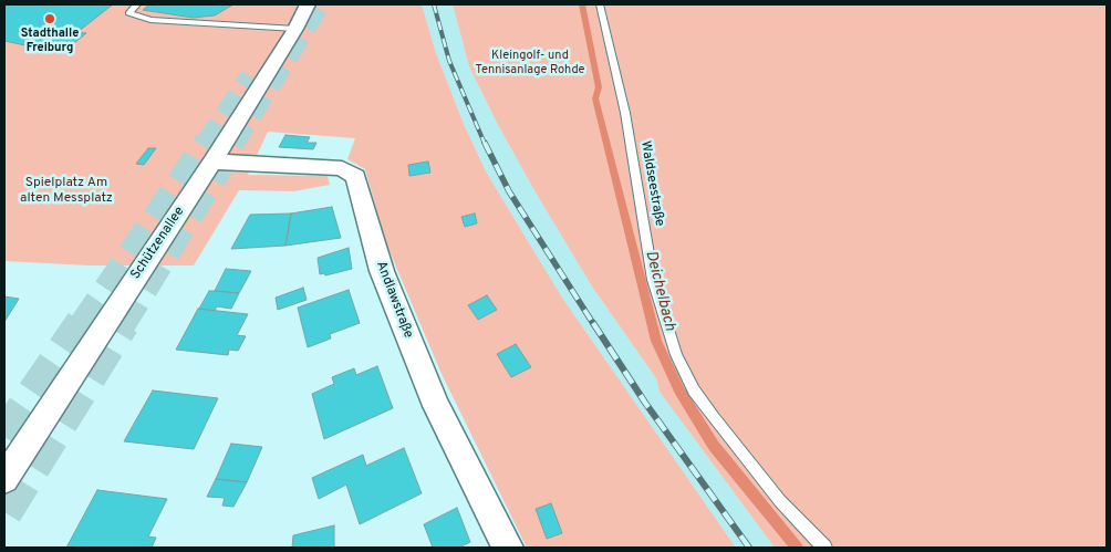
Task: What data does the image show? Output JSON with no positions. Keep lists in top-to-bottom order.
{
  "streets": {
    "street": ["Schützenallee", "Andlawstraße"],
    "lane": ["Waldseestraße"]
  },
  "crossings": [
    ["Schützenallee", "Andlawstraße"]
  ],
  "water": ["Deichelbach"],
  "parks": ["Kleingolf- und Tennisanlage Rohde", "Spielplatz Am alten Messplatz"],
  "places": ["Stadthalle Freiburg"]
}
